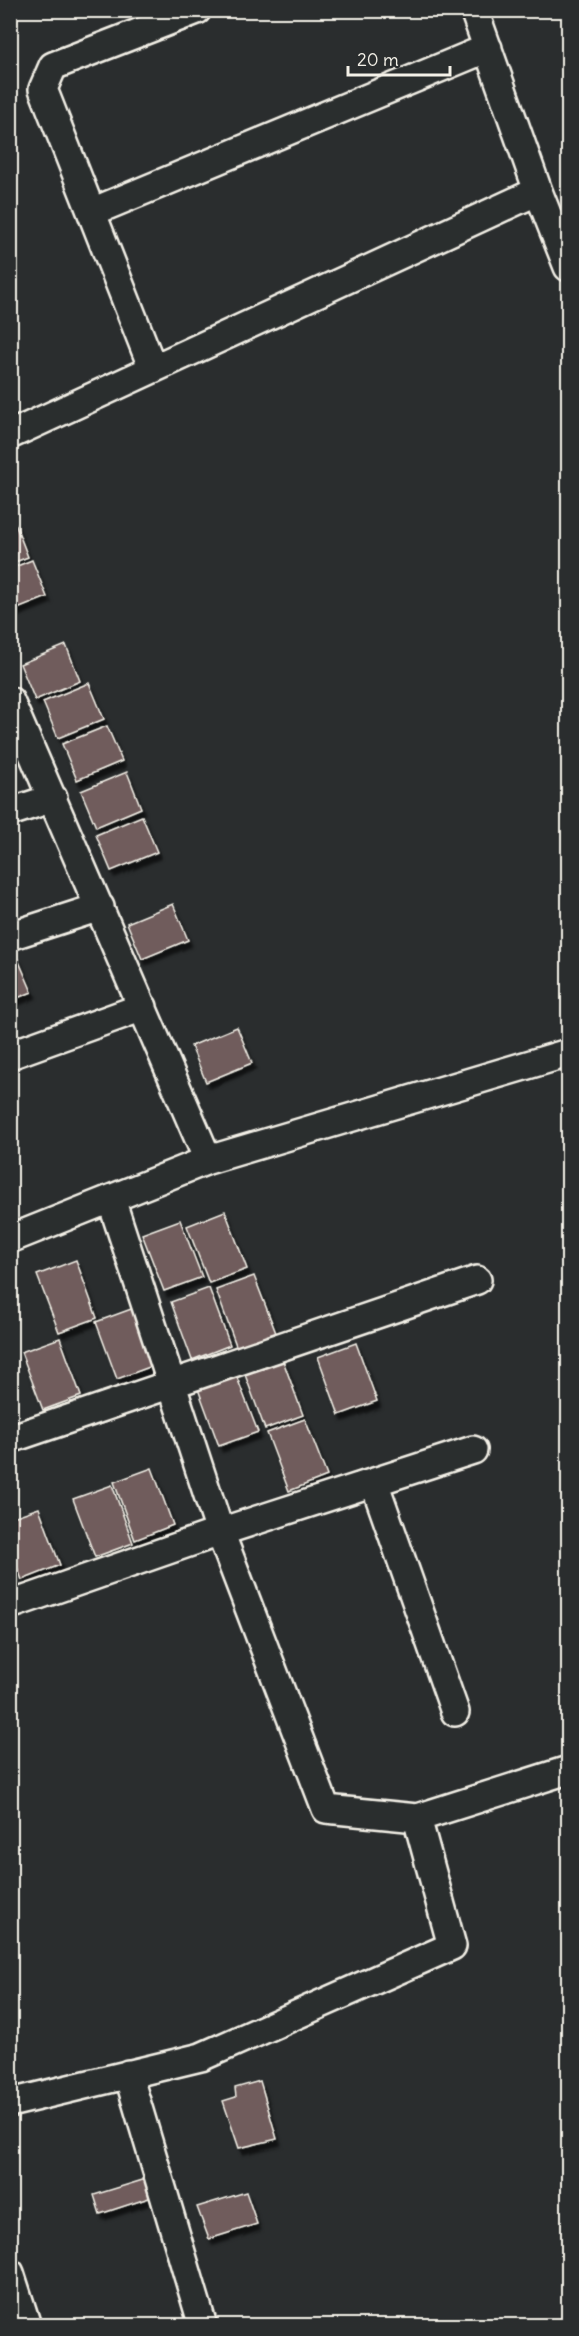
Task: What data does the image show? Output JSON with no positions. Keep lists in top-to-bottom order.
{
  "scale_bar": "20 m"
}
